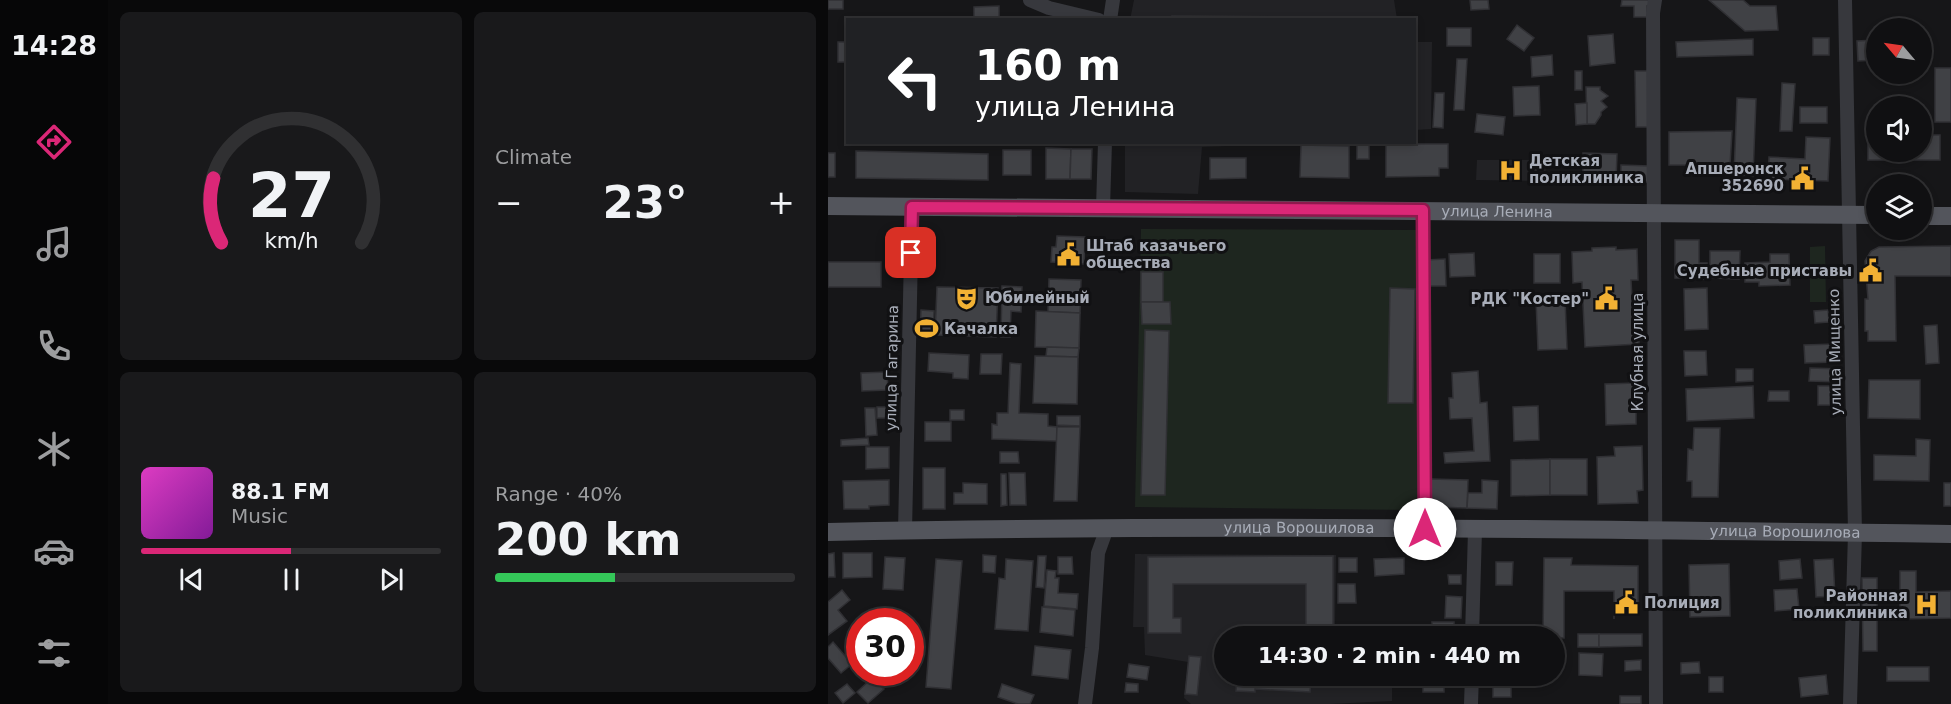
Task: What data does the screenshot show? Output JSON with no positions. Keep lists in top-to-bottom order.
{
  "streets": {
    "main road": ["улица Ленина", "улица Ворошилова"],
    "street": ["Клубная улица", "улица Мищенко", "улица Гагарина"]
  },
  "crossings": [
    ["улица Ленина", "Клубная улица"],
    ["улица Ленина", "улица Мищенко"],
    ["улица Ленина", "улица Гагарина"],
    ["Клубная улица", "улица Ворошилова"],
    ["улица Мищенко", "улица Ворошилова"],
    ["улица Гагарина", "улица Ворошилова"]
  ],
  "places": {
    "hospital": ["Детская поликлиника", "Районная поликлиника"],
    "public building": [
      "Апшеронск 352690",
      "Штаб казачьего общества",
      "Судебные приставы",
      "РДК \"Костер\"",
      "Полиция"
    ],
    "theatre": ["Юбилейный"],
    "sports": ["Качалка"]
  },
  "north": "top left",
  "page": {
    "tabs": "14:28",
    "tile": [
      "Climate",
      ["Range · 40%", "200 km"]
    ],
    "turn": ["160 m", "улица Ленина"],
    "heat": ["−", "23°", "+"],
    "song": ["88.1 FM", "Music"],
    "limit": "30",
    "trip": "14:30 · 2 min · 440 m",
    "gauge": ["27", "km/h"]
  }
}
